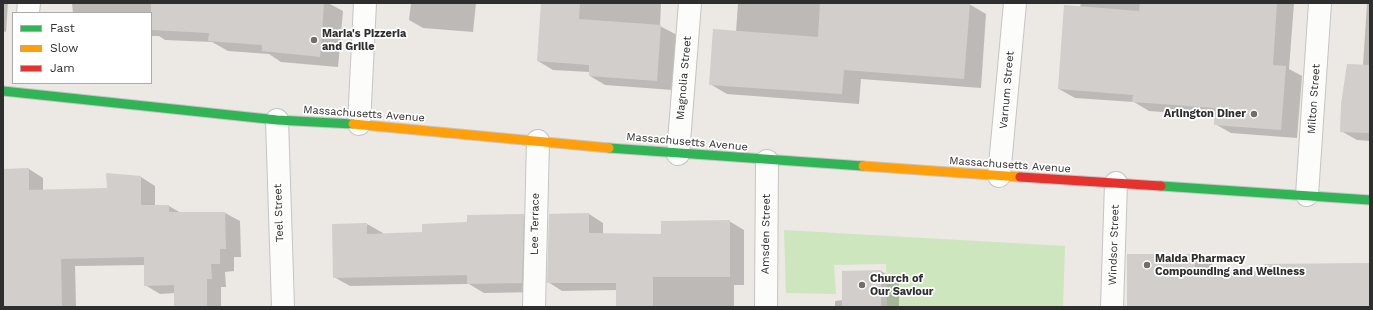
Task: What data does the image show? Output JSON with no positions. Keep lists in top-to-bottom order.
{
  "streets": {
    "highway": ["Massachusetts Avenue"],
    "street": [
      "Magnolia Street",
      "Varnum Street",
      "Milton Street",
      "Teel Street",
      "Lee Terrace",
      "Amsden Street",
      "Windsor Street"
    ]
  },
  "crossings": [
    ["Magnolia Street", "Massachusetts Avenue"],
    ["Varnum Street", "Massachusetts Avenue"],
    ["Milton Street", "Massachusetts Avenue"],
    ["Massachusetts Avenue", "Teel Street"],
    ["Massachusetts Avenue", "Lee Terrace"],
    ["Massachusetts Avenue", "Amsden Street"],
    ["Massachusetts Avenue", "Windsor Street"]
  ],
  "places": [
    "Maria's Pizzeria and Grille",
    "Arlington Diner",
    "Maida Pharmacy Compounding and Wellness",
    "Church of Our Saviour"
  ],
  "legend": ["Fast", "Slow", "Jam"]
}
